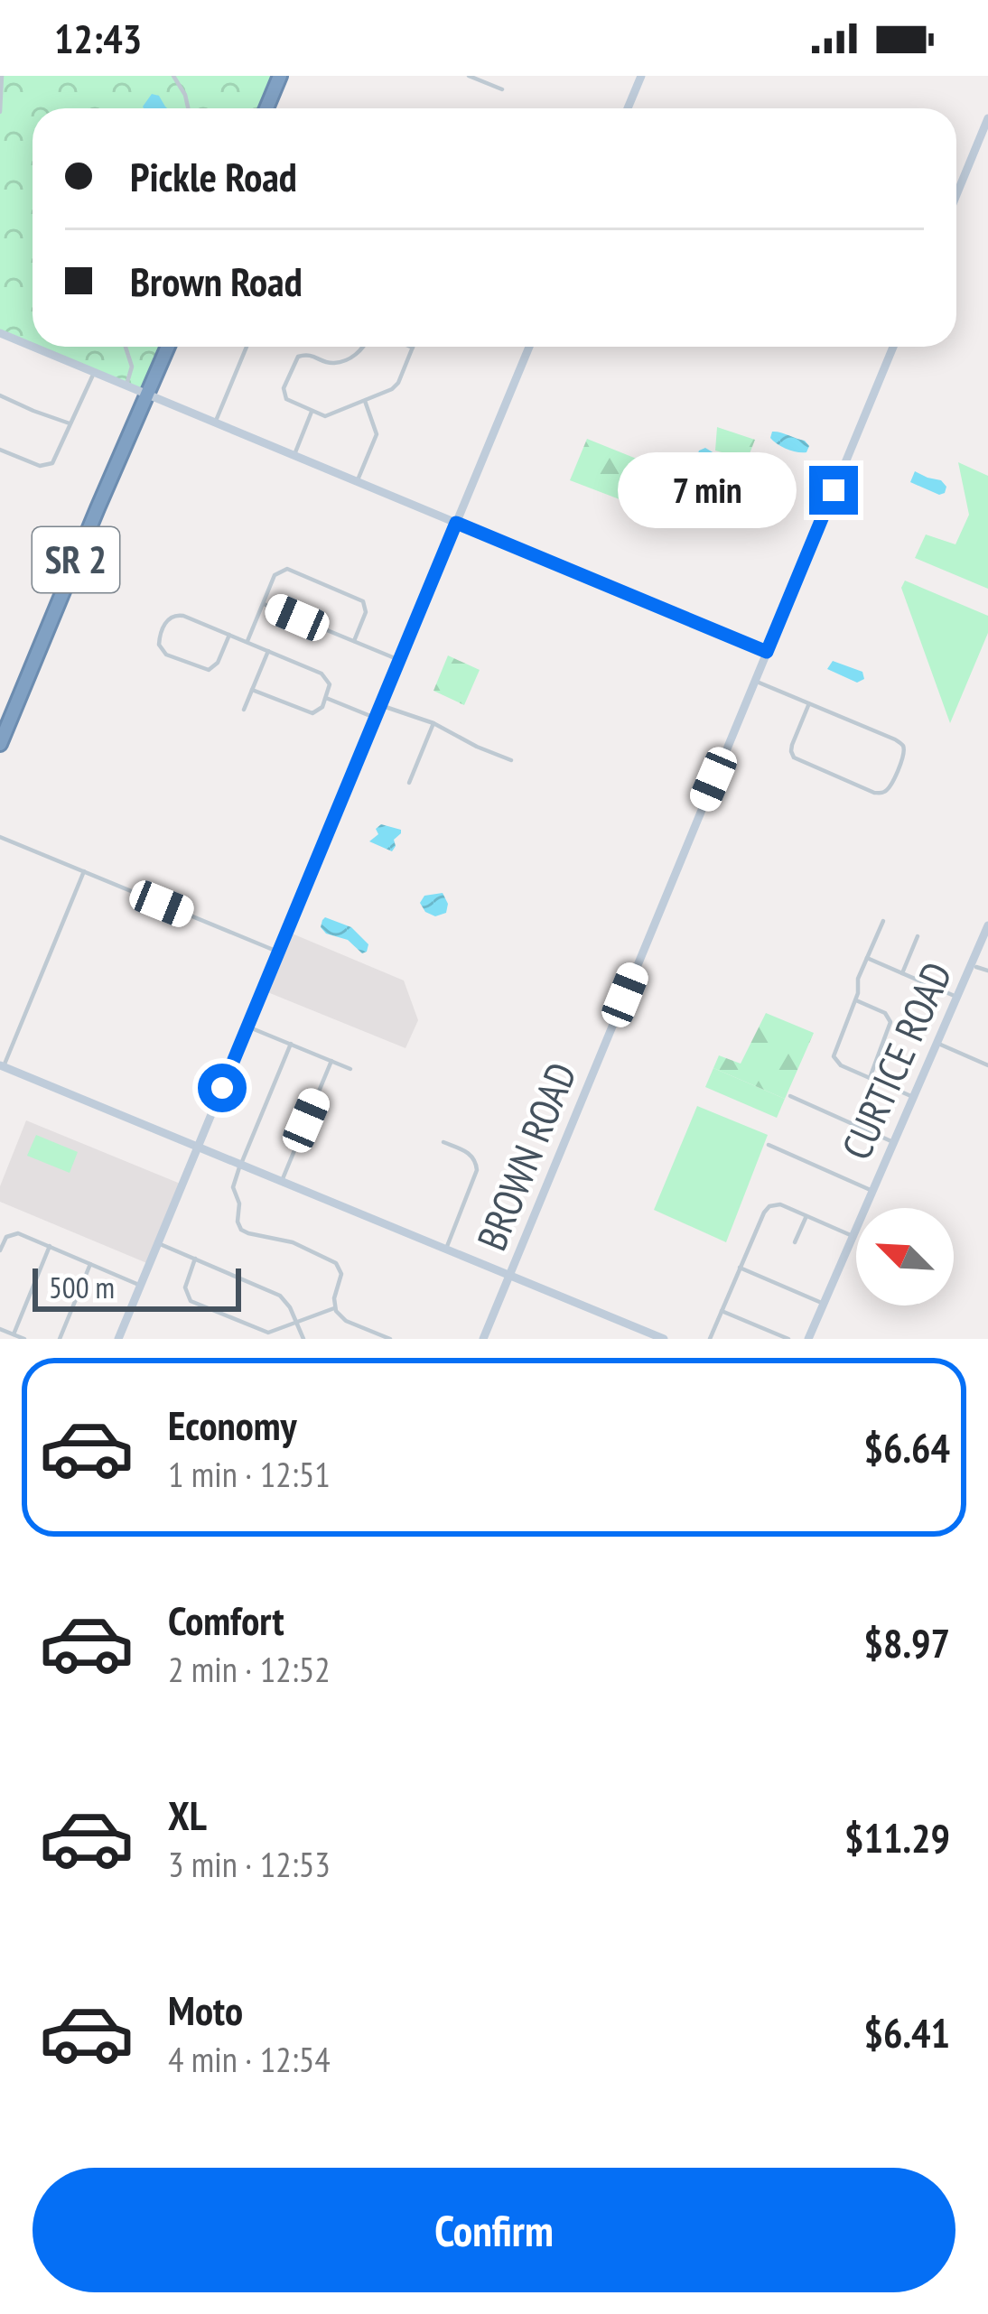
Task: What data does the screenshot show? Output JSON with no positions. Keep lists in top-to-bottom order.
{
  "streets": {
    "highway": ["SR 2"],
    "street": ["CURTICE ROAD", "BROWN ROAD"]
  },
  "scale_bar": "500 m",
  "north": "top left",
  "page": {
    "status": "12:43",
    "banner": ["Pickle Road", "Brown Road"],
    "bubble": "7 min",
    "scale": "500 m",
    "list": [
      {
        "name": "Economy",
        "note": "1 min · 12:51",
        "value": "$6.64"
      },
      {
        "name": "Comfort",
        "note": "2 min · 12:52",
        "value": "$8.97"
      },
      {
        "name": "XL",
        "note": "3 min · 12:53",
        "value": "$11.29"
      },
      {
        "name": "Moto",
        "note": "4 min · 12:54",
        "value": "$6.41"
      }
    ],
    "buttons": "Confirm"
  }
}
